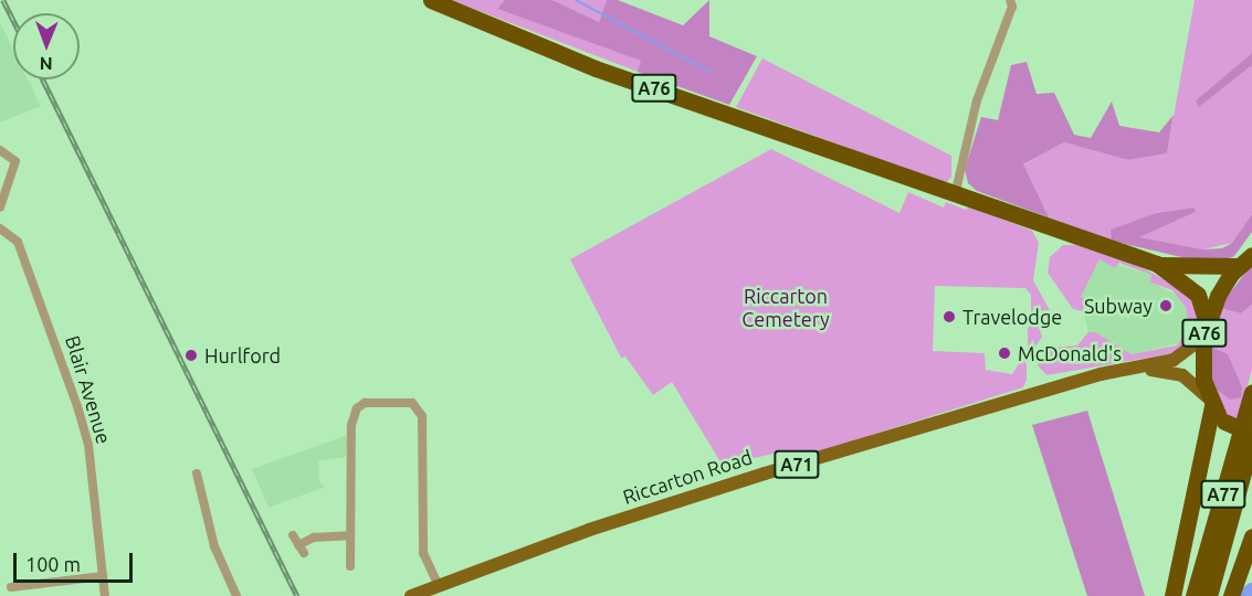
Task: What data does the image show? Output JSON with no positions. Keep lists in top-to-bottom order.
{
  "streets": {
    "highway": ["A76", "A77"],
    "main road": ["A71", "Riccarton Road"],
    "street": ["Blair Avenue"]
  },
  "crossings": [
    ["A76", "Riccarton Road"],
    ["A76", "A77"],
    ["Riccarton Road", "A77"]
  ],
  "parks": ["Riccarton Cemetery"],
  "places": [
    "Subway",
    "Travelodge",
    "McDonald's",
    "Hurlford"
  ],
  "scale_bar": "100 m",
  "north": "bottom"
}
